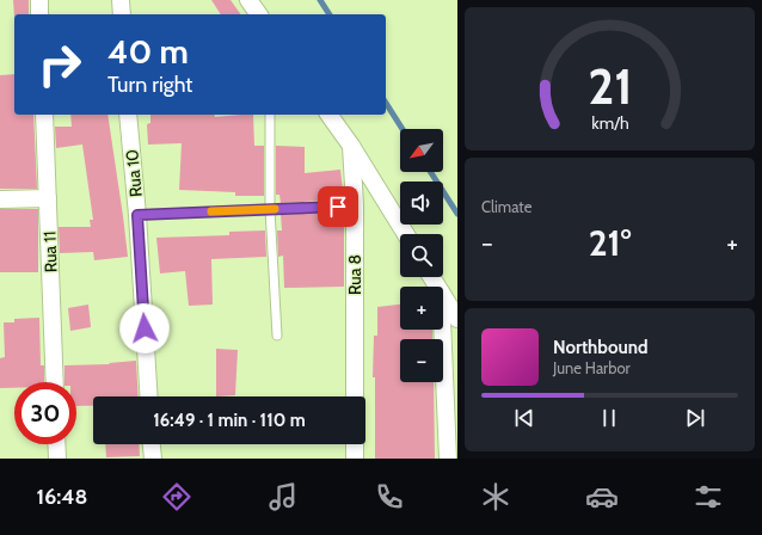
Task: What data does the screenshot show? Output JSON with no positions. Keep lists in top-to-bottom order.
{
  "streets": {
    "street": ["Rua 10", "Rua 11", "Rua 8"]
  },
  "north": "bottom left",
  "page": {
    "turn": ["40 m", "Turn right"],
    "map_buttons": ["+", "−"],
    "tile": "Climate",
    "heat": ["−", "21°", "+"],
    "song": ["Northbound", "June Harbor"],
    "limit": "30",
    "trip": "16:49 · 1 min · 110 m",
    "tabs": "16:48",
    "gauge": ["21", "km/h"]
  }
}
